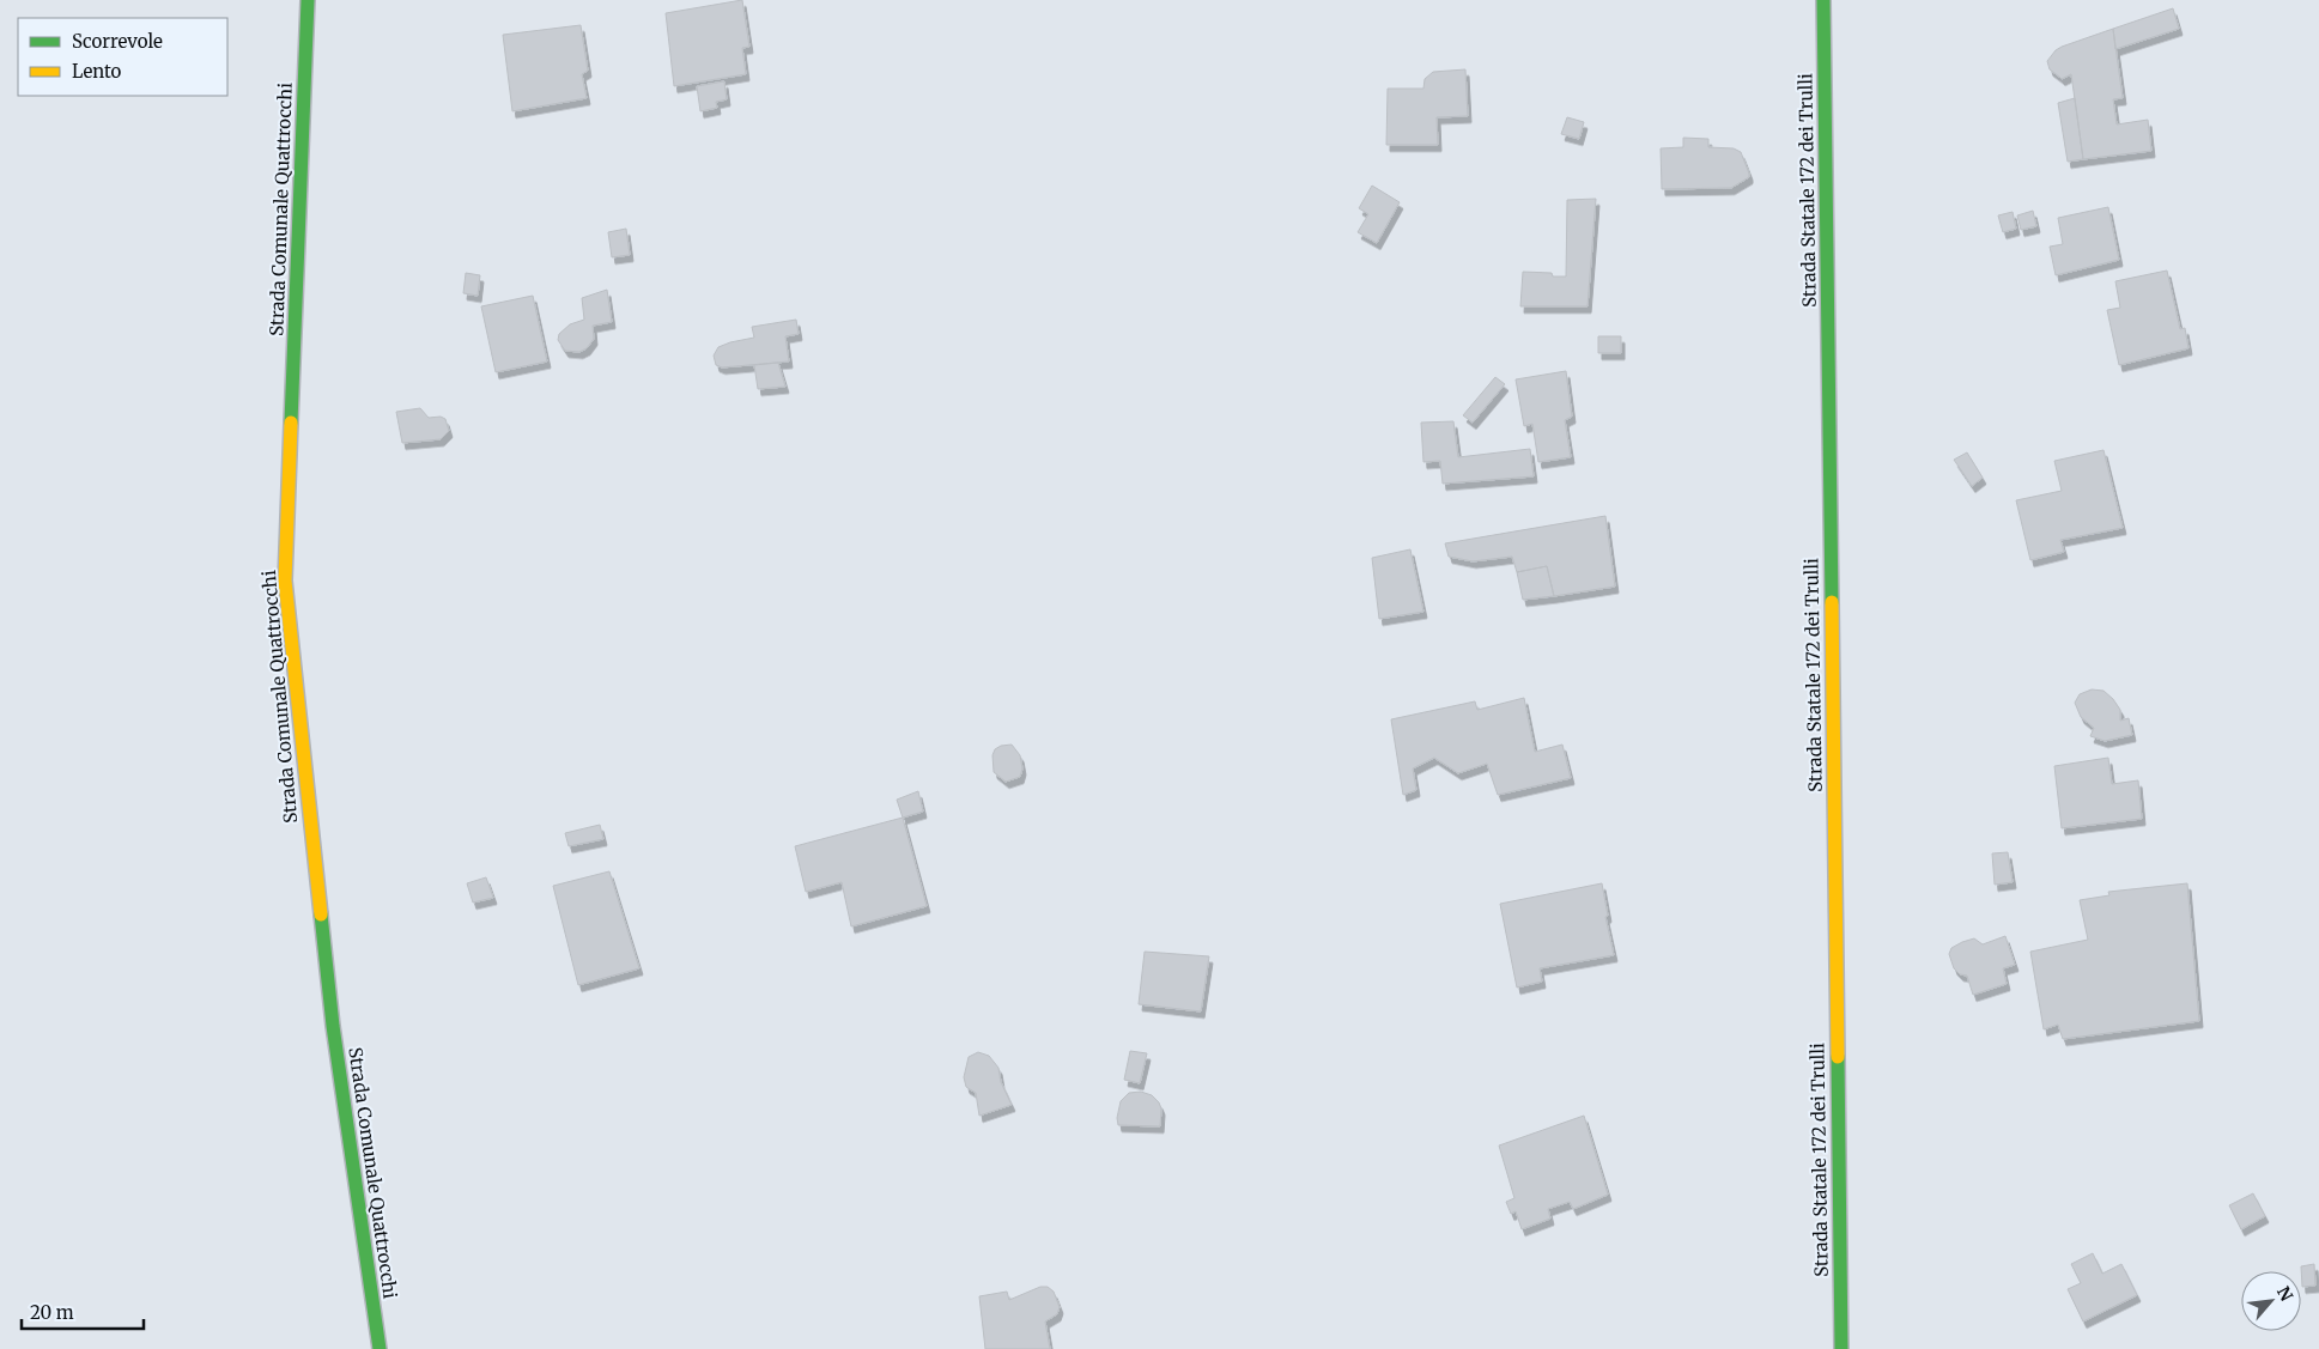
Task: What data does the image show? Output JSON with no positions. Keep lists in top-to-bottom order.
{
  "streets": {
    "street": ["Strada Statale 172 dei Trulli", "Strada Comunale Quattrocchi"]
  },
  "legend": ["Scorrevole", "Lento"],
  "scale_bar": "20 m",
  "north": "top right"
}
